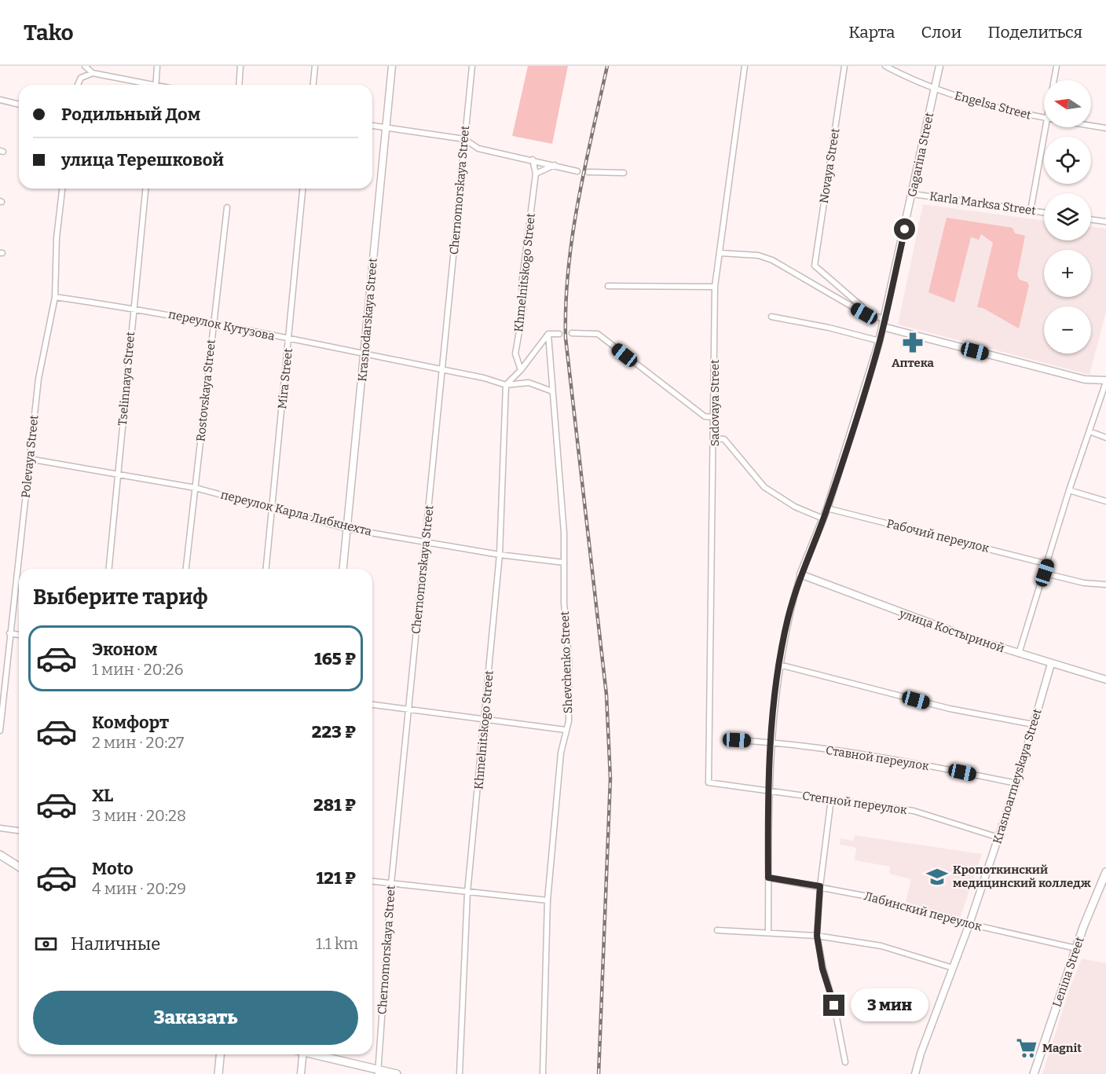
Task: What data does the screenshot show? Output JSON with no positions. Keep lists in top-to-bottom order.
{
  "streets": {
    "main road": ["Lenina Street"],
    "street": [
      "Engelsa Street",
      "Gagarina Street",
      "Novaya Street",
      "Chernomorskaya Street",
      "Karla Marksa Street",
      "Khmelnitskogo Street",
      "Krasnodarskaya Street",
      "переулок Кутузова",
      "Tselinnaya Street",
      "Mira Street",
      "Rostovskaya Street",
      "Sadovaya Street",
      "Polevaya Street",
      "переулок Карла Либкнехта",
      "Рабочий переулок",
      "улица Костыриной",
      "Shevchenko Street",
      "Ставной переулок",
      "Krasnoarmeyskaya Street",
      "Степной переулок",
      "Лабинский переулок"
    ]
  },
  "crossings": [
    ["Engelsa Street", "Gagarina Street"],
    ["Gagarina Street", "Karla Marksa Street"],
    ["Gagarina Street", "Рабочий переулок"],
    ["Gagarina Street", "улица Костыриной"],
    ["Gagarina Street", "Ставной переулок"],
    ["Gagarina Street", "Степной переулок"],
    ["Gagarina Street", "Лабинский переулок"],
    ["Chernomorskaya Street", "переулок Кутузова"],
    ["Chernomorskaya Street", "переулок Карла Либкнехта"],
    ["Khmelnitskogo Street", "переулок Кутузова"],
    ["Khmelnitskogo Street", "переулок Карла Либкнехта"],
    ["Krasnodarskaya Street", "переулок Кутузова"],
    ["Krasnodarskaya Street", "переулок Карла Либкнехта"],
    ["переулок Кутузова", "Tselinnaya Street"],
    ["переулок Кутузова", "Mira Street"],
    ["переулок Кутузова", "Rostovskaya Street"],
    ["переулок Кутузова", "Polevaya Street"],
    ["переулок Кутузова", "Shevchenko Street"],
    ["Tselinnaya Street", "переулок Карла Либкнехта"],
    ["Mira Street", "переулок Карла Либкнехта"],
    ["Rostovskaya Street", "переулок Карла Либкнехта"],
    ["Sadovaya Street", "Степной переулок"],
    ["Polevaya Street", "переулок Карла Либкнехта"],
    ["переулок Карла Либкнехта", "Shevchenko Street"],
    ["улица Костыриной", "Krasnoarmeyskaya Street"],
    ["Ставной переулок", "Krasnoarmeyskaya Street"],
    ["Krasnoarmeyskaya Street", "Степной переулок"],
    ["Krasnoarmeyskaya Street", "Лабинский переулок"],
    ["Лабинский переулок", "Lenina Street"]
  ],
  "places": {
    "pharmacy": ["Аптека"],
    "school or university": ["Кропоткинский медицинский колледж"],
    "supermarket": ["Magnit"]
  },
  "north": "left",
  "page": {
    "header": "Tako",
    "nav": ["Карта", "Слои", "Поделиться"],
    "map_buttons": ["+", "−"],
    "banner": ["Родильный Дом", "улица Терешковой"],
    "heading": "Выберите тариф",
    "list": [
      {
        "name": "Эконом",
        "note": "1 мин · 20:26",
        "value": "165 ₽"
      },
      {
        "name": "Комфорт",
        "note": "2 мин · 20:27",
        "value": "223 ₽"
      },
      {
        "name": "XL",
        "note": "3 мин · 20:28",
        "value": "281 ₽"
      },
      {
        "name": "Moto",
        "note": "4 мин · 20:29",
        "value": "121 ₽"
      }
    ],
    "pay": ["Наличные", "1.1 km"],
    "buttons": "Заказать",
    "bubble": "3 мин"
  }
}
